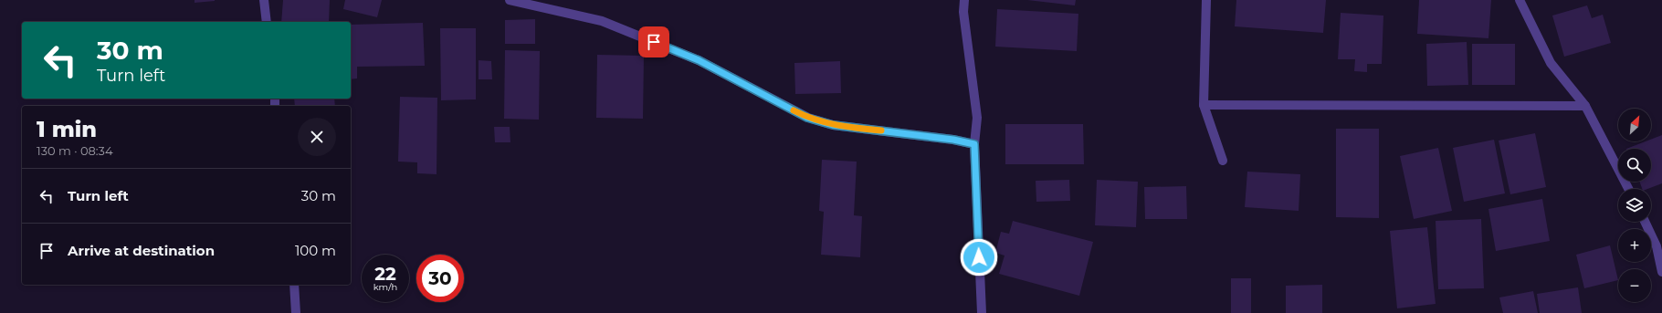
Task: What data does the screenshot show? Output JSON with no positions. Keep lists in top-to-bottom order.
{
  "north": "top right",
  "page": {
    "turn": ["30 m", "Turn left"],
    "heading": ["1 min", "130 m · 08:34"],
    "map_buttons": ["+", "−"],
    "list": [
      {
        "name": "Turn left",
        "value": "30 m"
      },
      {
        "name": "Arrive at destination",
        "value": "100 m"
      }
    ],
    "speed": "22 km/h",
    "limit": "30"
  }
}
